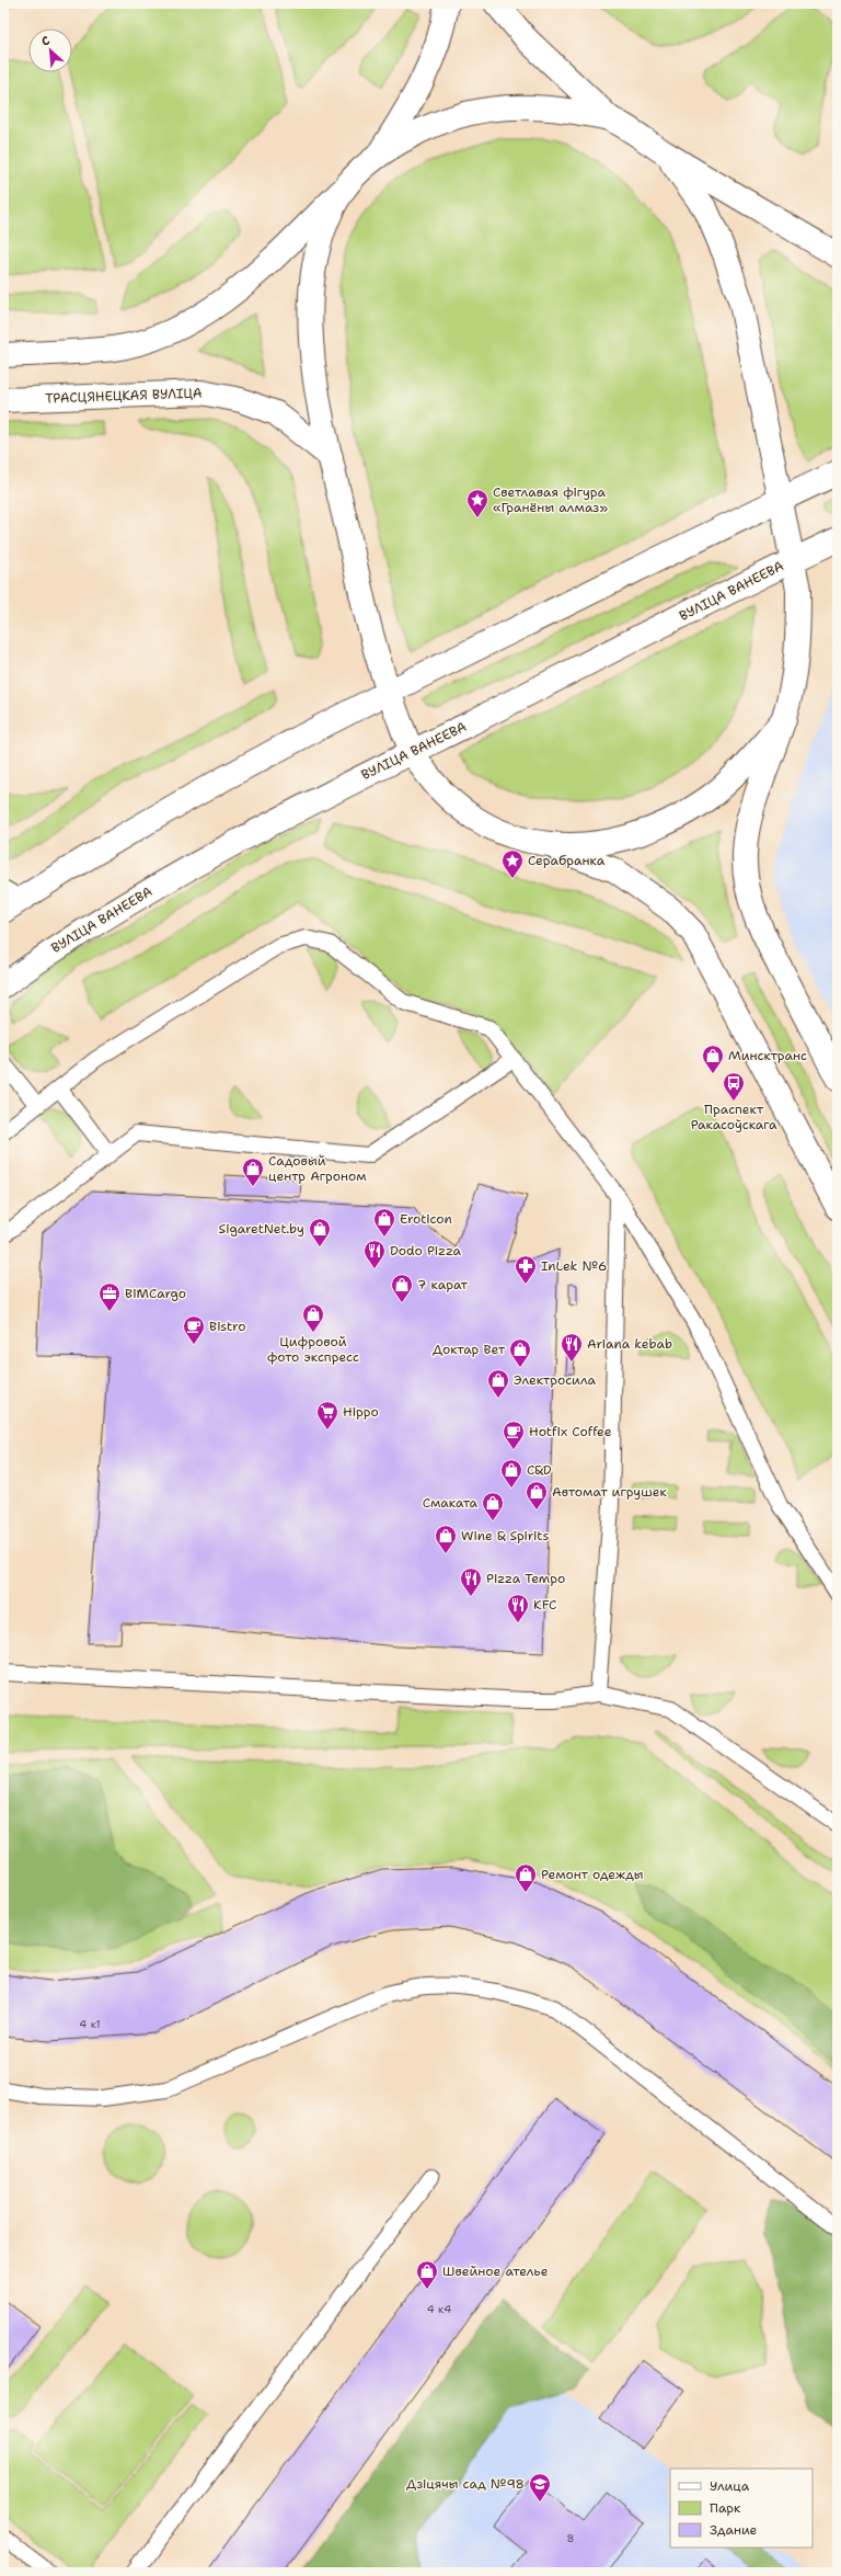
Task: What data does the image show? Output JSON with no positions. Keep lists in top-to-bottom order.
{
  "streets": {
    "main road": ["ТРАСЦЯНЕЦКАЯ ВУЛІЦА", "ВУЛІЦА ВАНЕЕВА"]
  },
  "places": {
    "place": ["Светлавая фігура «Гранёны алмаз»", "Серабранка"],
    "shop": [
      "Минсктранс",
      "Садовый центр Агроном",
      "Eroticon",
      "SigaretNet.by",
      "7 карат",
      "Цифровой фото экспресс",
      "Доктар Вет",
      "Электросила",
      "C&D",
      "Автомат игрушек",
      "Смаката",
      "Wine & Spirits",
      "Ремонт одежды",
      "Швейное ателье"
    ],
    "bus stop": ["Праспект Ракасоўскага"],
    "restaurant": [
      "Dodo Pizza",
      "Ariana kebab",
      "Pizza Tempo",
      "KFC"
    ],
    "pharmacy": ["InLek №6"],
    "office": ["BiMCargo"],
    "cafe": ["Bistro", "Hotfix Coffee"],
    "supermarket": ["Hippo"],
    "school or university": ["Дзіцячы сад №98"]
  },
  "house_numbers": ["4 к1", "4 к4", "8"],
  "legend": ["Улица", "Парк", "Здание"],
  "north": "top left"
}
